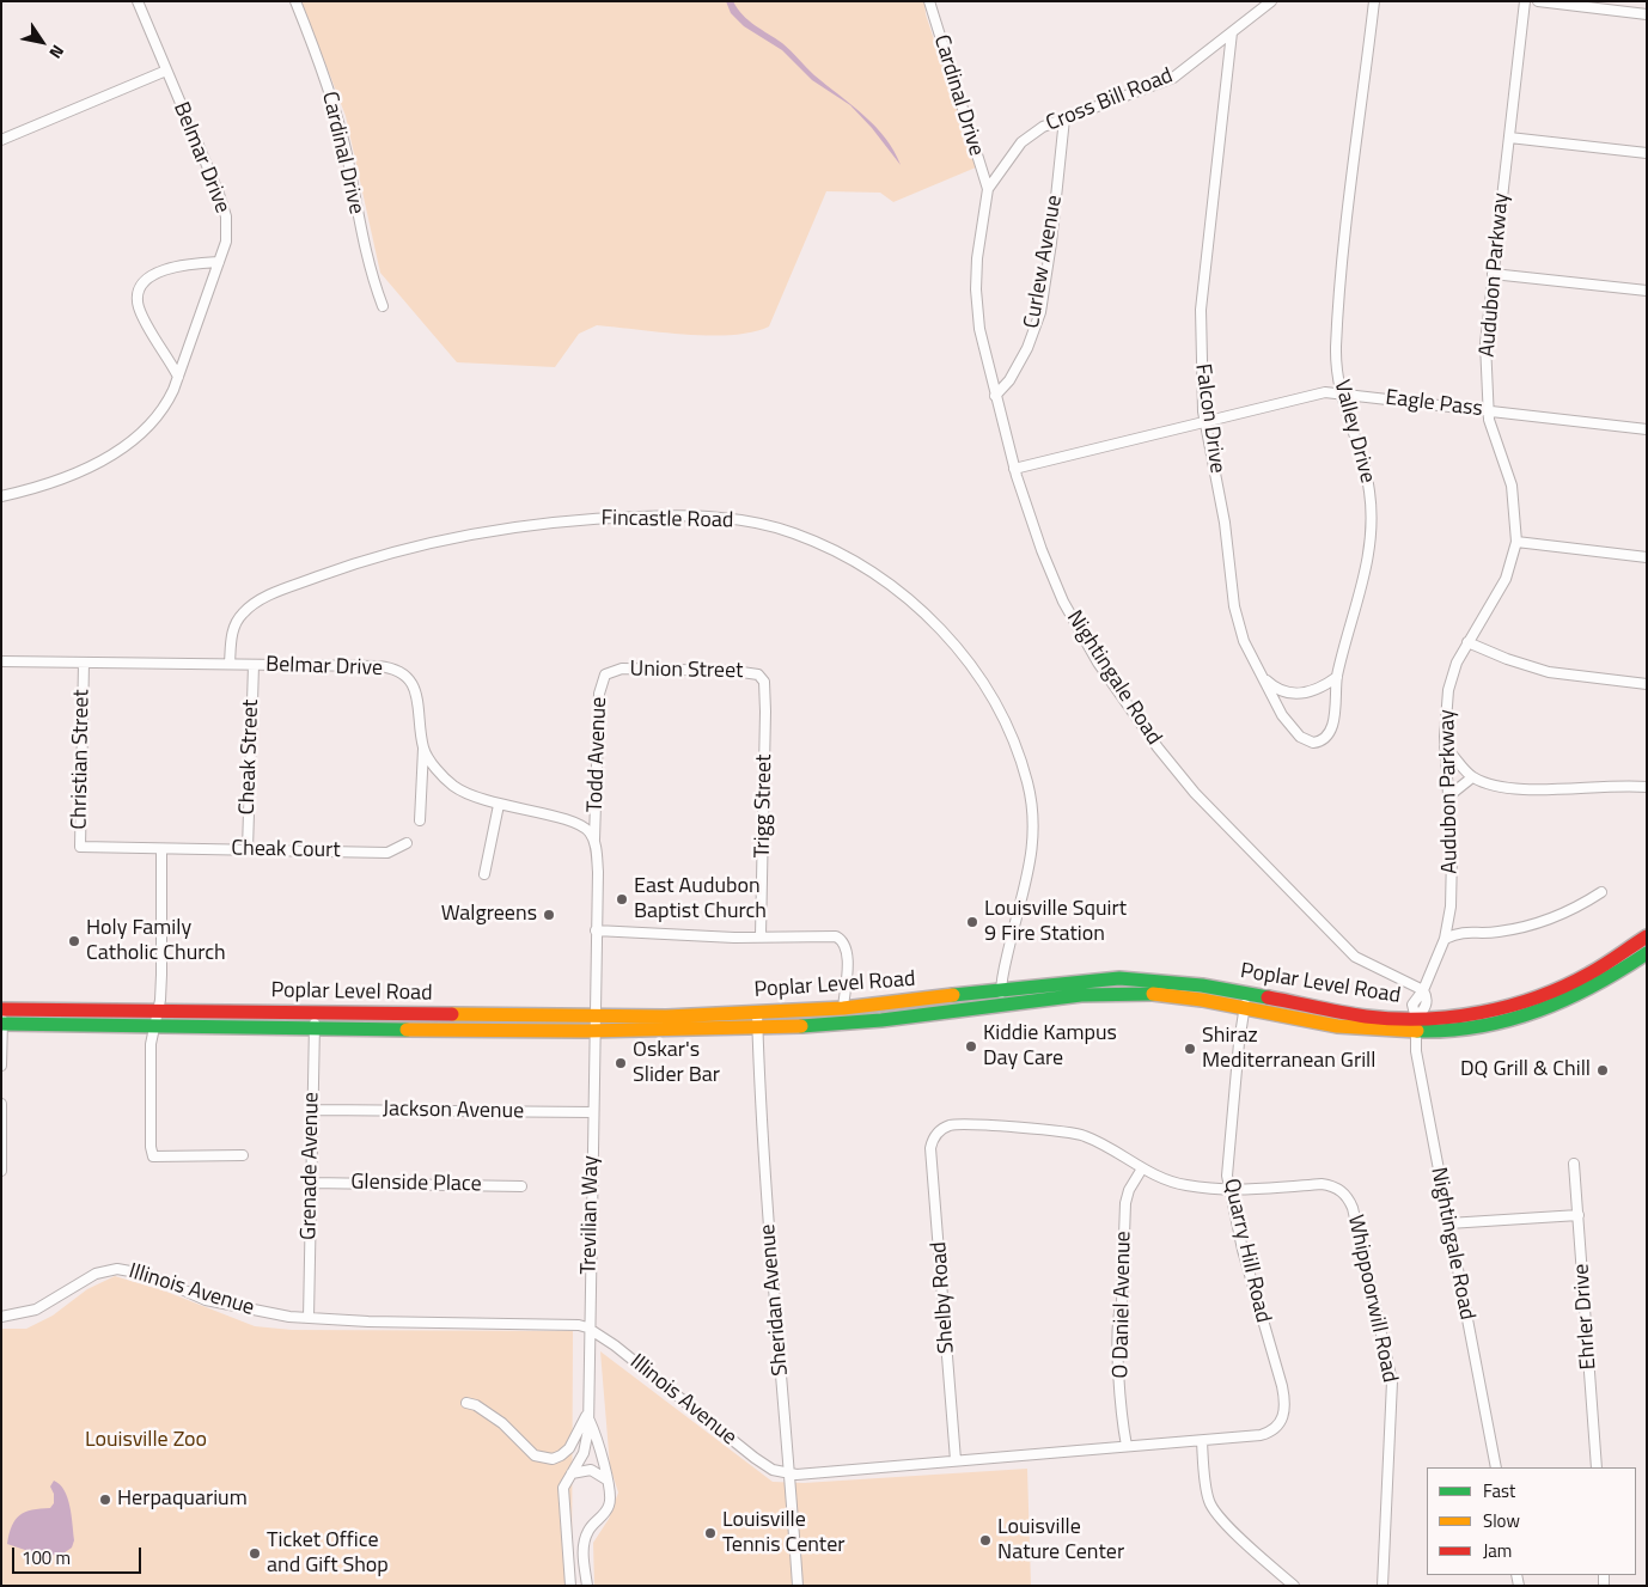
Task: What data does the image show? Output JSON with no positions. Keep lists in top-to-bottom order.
{
  "streets": {
    "main road": ["Poplar Level Road"],
    "street": [
      "Cardinal Drive",
      "Cross Bill Road",
      "Belmar Drive",
      "Curlew Avenue",
      "Audubon Parkway",
      "Eagle Pass",
      "Falcon Drive",
      "Valley Drive",
      "Fincastle Road",
      "Union Street",
      "Nightingale Road",
      "Todd Avenue",
      "Cheak Street",
      "Christian Street",
      "Trigg Street",
      "Cheak Court",
      "Jackson Avenue",
      "Grenade Avenue",
      "Glenside Place",
      "Trevilian Way",
      "Quarry Hill Road",
      "Illinois Avenue",
      "Shelby Road",
      "Whippoorwill Road",
      "Sheridan Avenue",
      "O Daniel Avenue",
      "Ehrler Drive"
    ]
  },
  "crossings": [
    ["Cardinal Drive", "Cross Bill Road"],
    ["Cardinal Drive", "Nightingale Road"],
    ["Cross Bill Road", "Curlew Avenue"],
    ["Cross Bill Road", "Falcon Drive"],
    ["Cross Bill Road", "Nightingale Road"],
    ["Belmar Drive", "Fincastle Road"],
    ["Belmar Drive", "Todd Avenue"],
    ["Belmar Drive", "Cheak Street"],
    ["Belmar Drive", "Christian Street"],
    ["Curlew Avenue", "Nightingale Road"],
    ["Audubon Parkway", "Eagle Pass"],
    ["Audubon Parkway", "Nightingale Road"],
    ["Audubon Parkway", "Poplar Level Road"],
    ["Eagle Pass", "Falcon Drive"],
    ["Eagle Pass", "Valley Drive"],
    ["Eagle Pass", "Nightingale Road"],
    ["Falcon Drive", "Valley Drive"],
    ["Fincastle Road", "Poplar Level Road"],
    ["Union Street", "Todd Avenue"],
    ["Union Street", "Trigg Street"],
    ["Nightingale Road", "Poplar Level Road"],
    ["Cheak Street", "Cheak Court"],
    ["Christian Street", "Cheak Court"],
    ["Poplar Level Road", "Grenade Avenue"],
    ["Poplar Level Road", "Trevilian Way"],
    ["Poplar Level Road", "Quarry Hill Road"],
    ["Poplar Level Road", "Sheridan Avenue"],
    ["Jackson Avenue", "Grenade Avenue"],
    ["Jackson Avenue", "Trevilian Way"],
    ["Grenade Avenue", "Glenside Place"],
    ["Grenade Avenue", "Illinois Avenue"],
    ["Trevilian Way", "Illinois Avenue"],
    ["Quarry Hill Road", "Illinois Avenue"],
    ["Quarry Hill Road", "Whippoorwill Road"],
    ["Illinois Avenue", "Shelby Road"],
    ["Illinois Avenue", "Sheridan Avenue"],
    ["Illinois Avenue", "O Daniel Avenue"],
    ["Shelby Road", "Whippoorwill Road"],
    ["Whippoorwill Road", "O Daniel Avenue"]
  ],
  "parks": ["Louisville Zoo"],
  "places": [
    "East Audubon Baptist Church",
    "Walgreens",
    "Louisville Squirt 9 Fire Station",
    "Holy Family Catholic Church",
    "Kiddie Kampus Day Care",
    "Shiraz Mediterranean Grill",
    "Oskar's Slider Bar",
    "DQ Grill & Chill",
    "Herpaquarium",
    "Louisville Tennis Center",
    "Louisville Nature Center",
    "Ticket Office and Gift Shop"
  ],
  "legend": ["Fast", "Slow", "Jam"],
  "scale_bar": "100 m",
  "north": "bottom right"
}
